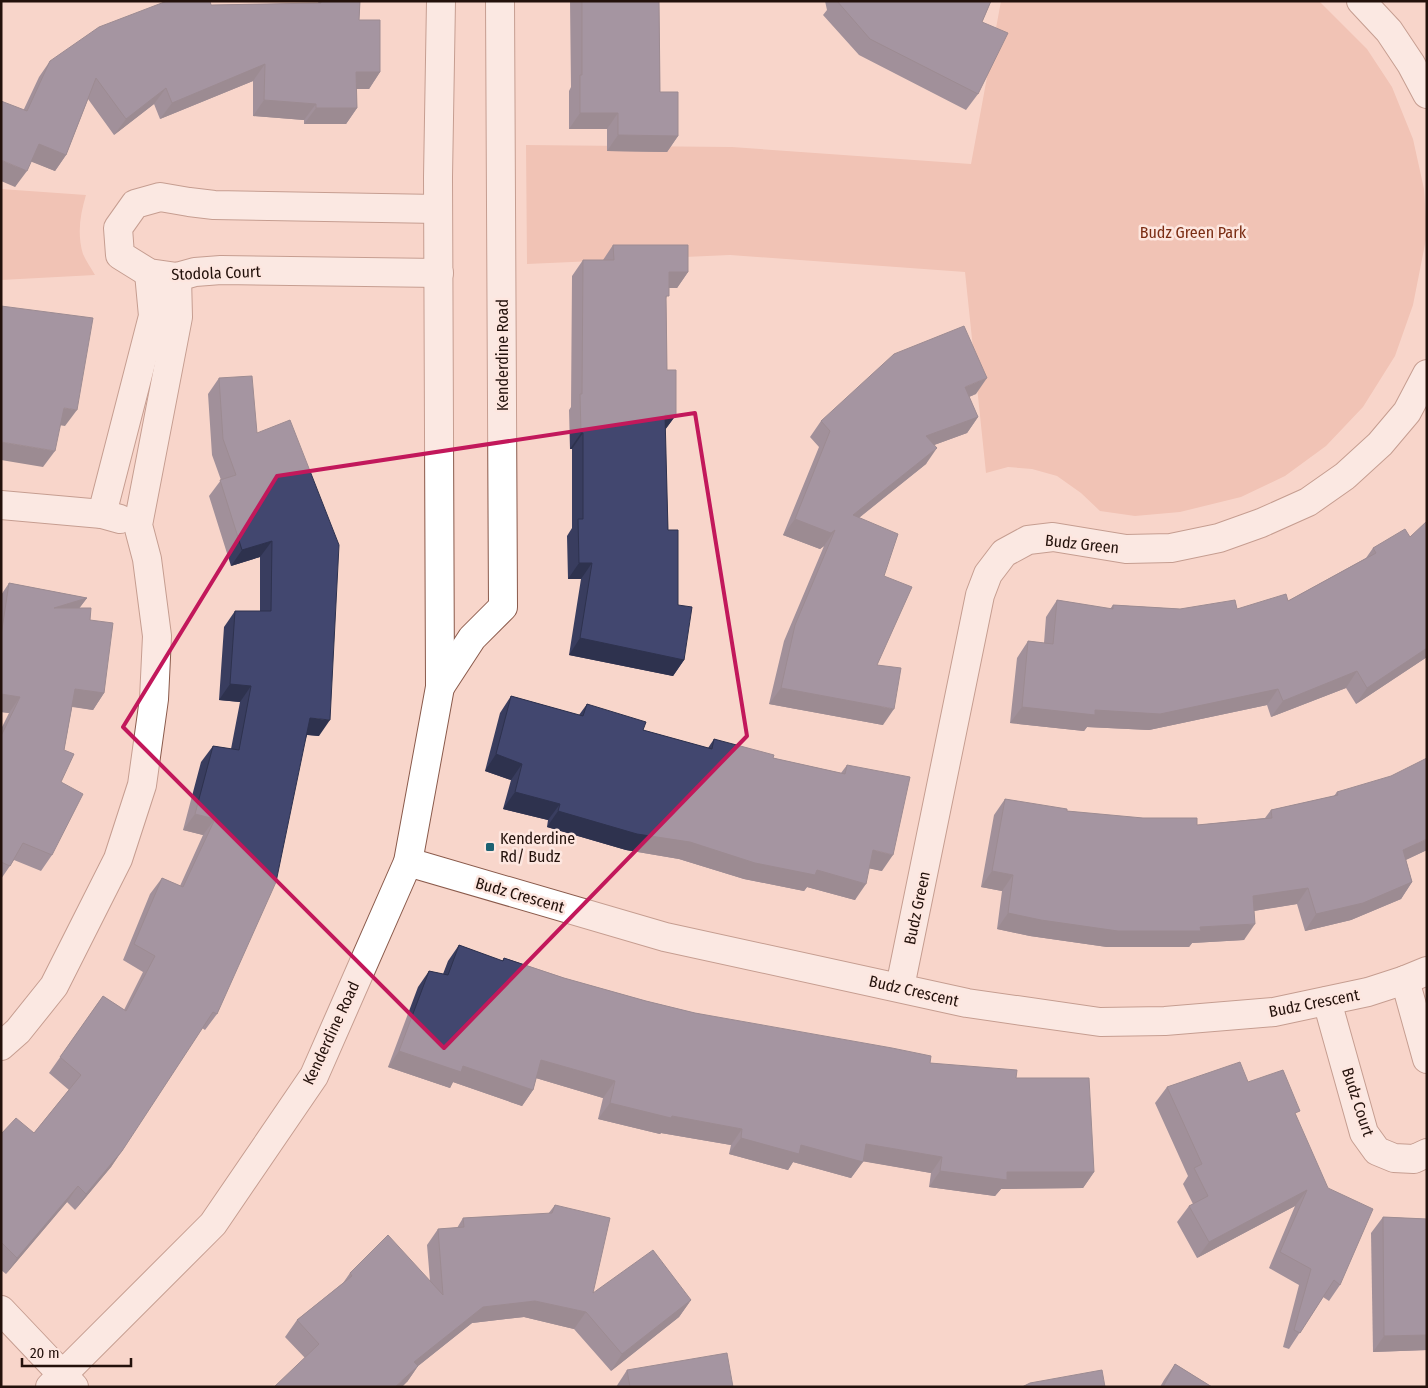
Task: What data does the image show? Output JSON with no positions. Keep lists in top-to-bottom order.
{
  "streets": {
    "street": [
      "Stodola Court",
      "Kenderdine Road",
      "Budz Green",
      "Budz Crescent",
      "Budz Court"
    ]
  },
  "crossings": [
    ["Stodola Court", "Kenderdine Road"],
    ["Kenderdine Road", "Budz Crescent"],
    ["Budz Green", "Budz Crescent"],
    ["Budz Crescent", "Budz Court"]
  ],
  "parks": ["Budz Green Park"],
  "places": {
    "transit": ["Kenderdine Rd/ Budz"]
  },
  "scale_bar": "20 m"
}
